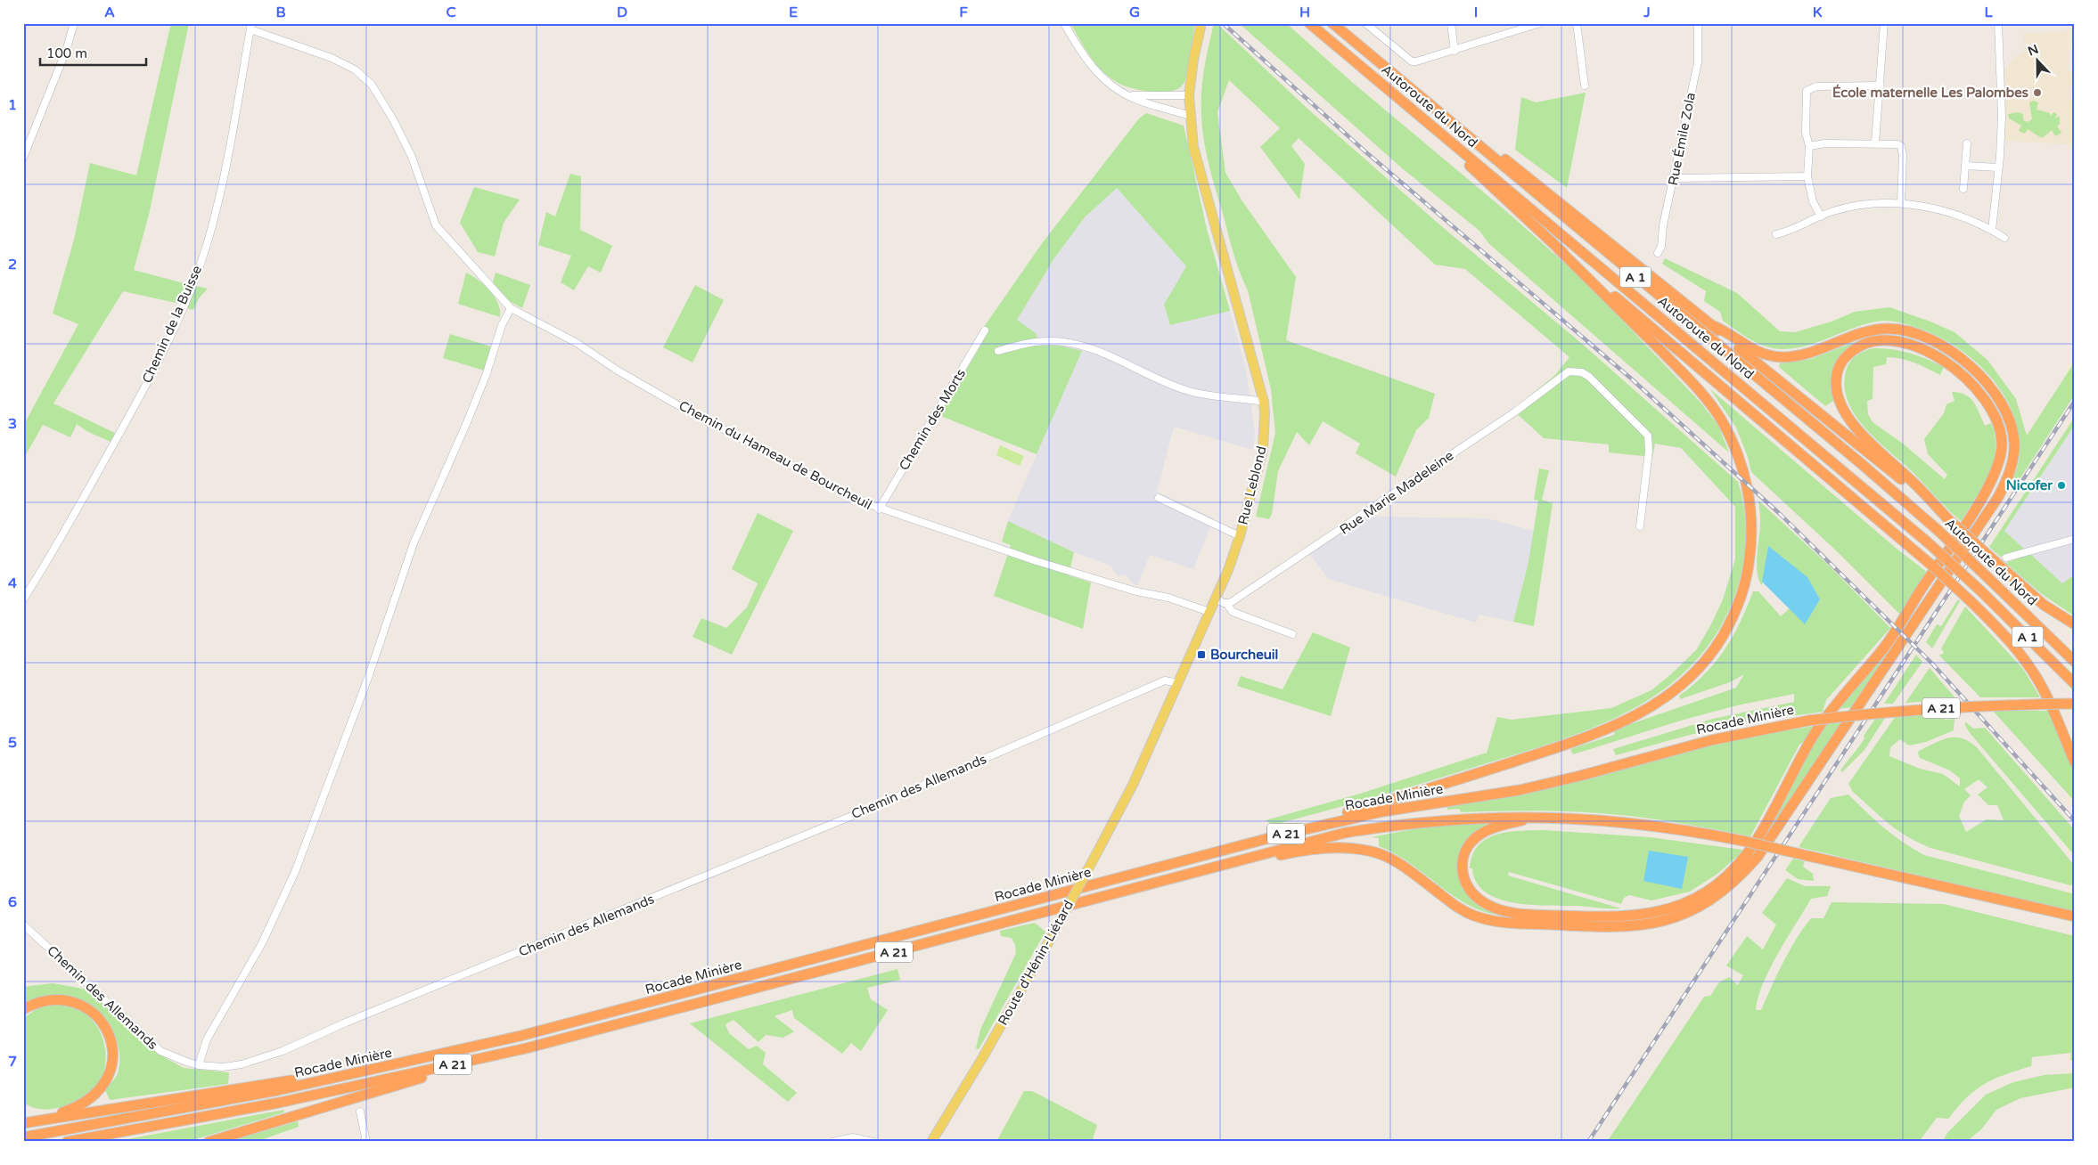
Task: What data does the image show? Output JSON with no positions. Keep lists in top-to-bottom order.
{
  "streets": {
    "highway": [
      "Autoroute du Nord",
      "A 1",
      "A 21",
      "Rocade Minière"
    ],
    "main road": ["Rue Leblond", "Route d'Hénin-Liétard"],
    "street": [
      "Rue Émile Zola",
      "Chemin de la Buisse",
      "Chemin des Morts",
      "Chemin du Hameau de Bourcheuil",
      "Rue Marie Madeleine",
      "Chemin des Allemands"
    ]
  },
  "crossings": [
    ["Chemin de la Buisse", "Chemin du Hameau de Bourcheuil"],
    ["Chemin des Morts", "Chemin du Hameau de Bourcheuil"],
    ["Chemin du Hameau de Bourcheuil", "Rue Leblond"],
    ["Rue Leblond", "Chemin des Allemands"],
    ["Rue Leblond", "Route d'Hénin-Liétard"],
    ["Chemin des Allemands", "Route d'Hénin-Liétard"]
  ],
  "places": {
    "other": ["École maternelle Les Palombes", "Nicofer"],
    "transit": ["Bourcheuil"]
  },
  "scale_bar": "100 m",
  "north": "top",
  "grid": {
    "columns": [
      "A",
      "B",
      "C",
      "D",
      "E",
      "F",
      "G",
      "H",
      "I",
      "J",
      "K",
      "L"
    ],
    "rows": [
      "1",
      "2",
      "3",
      "4",
      "5",
      "6",
      "7"
    ]
  }
}
